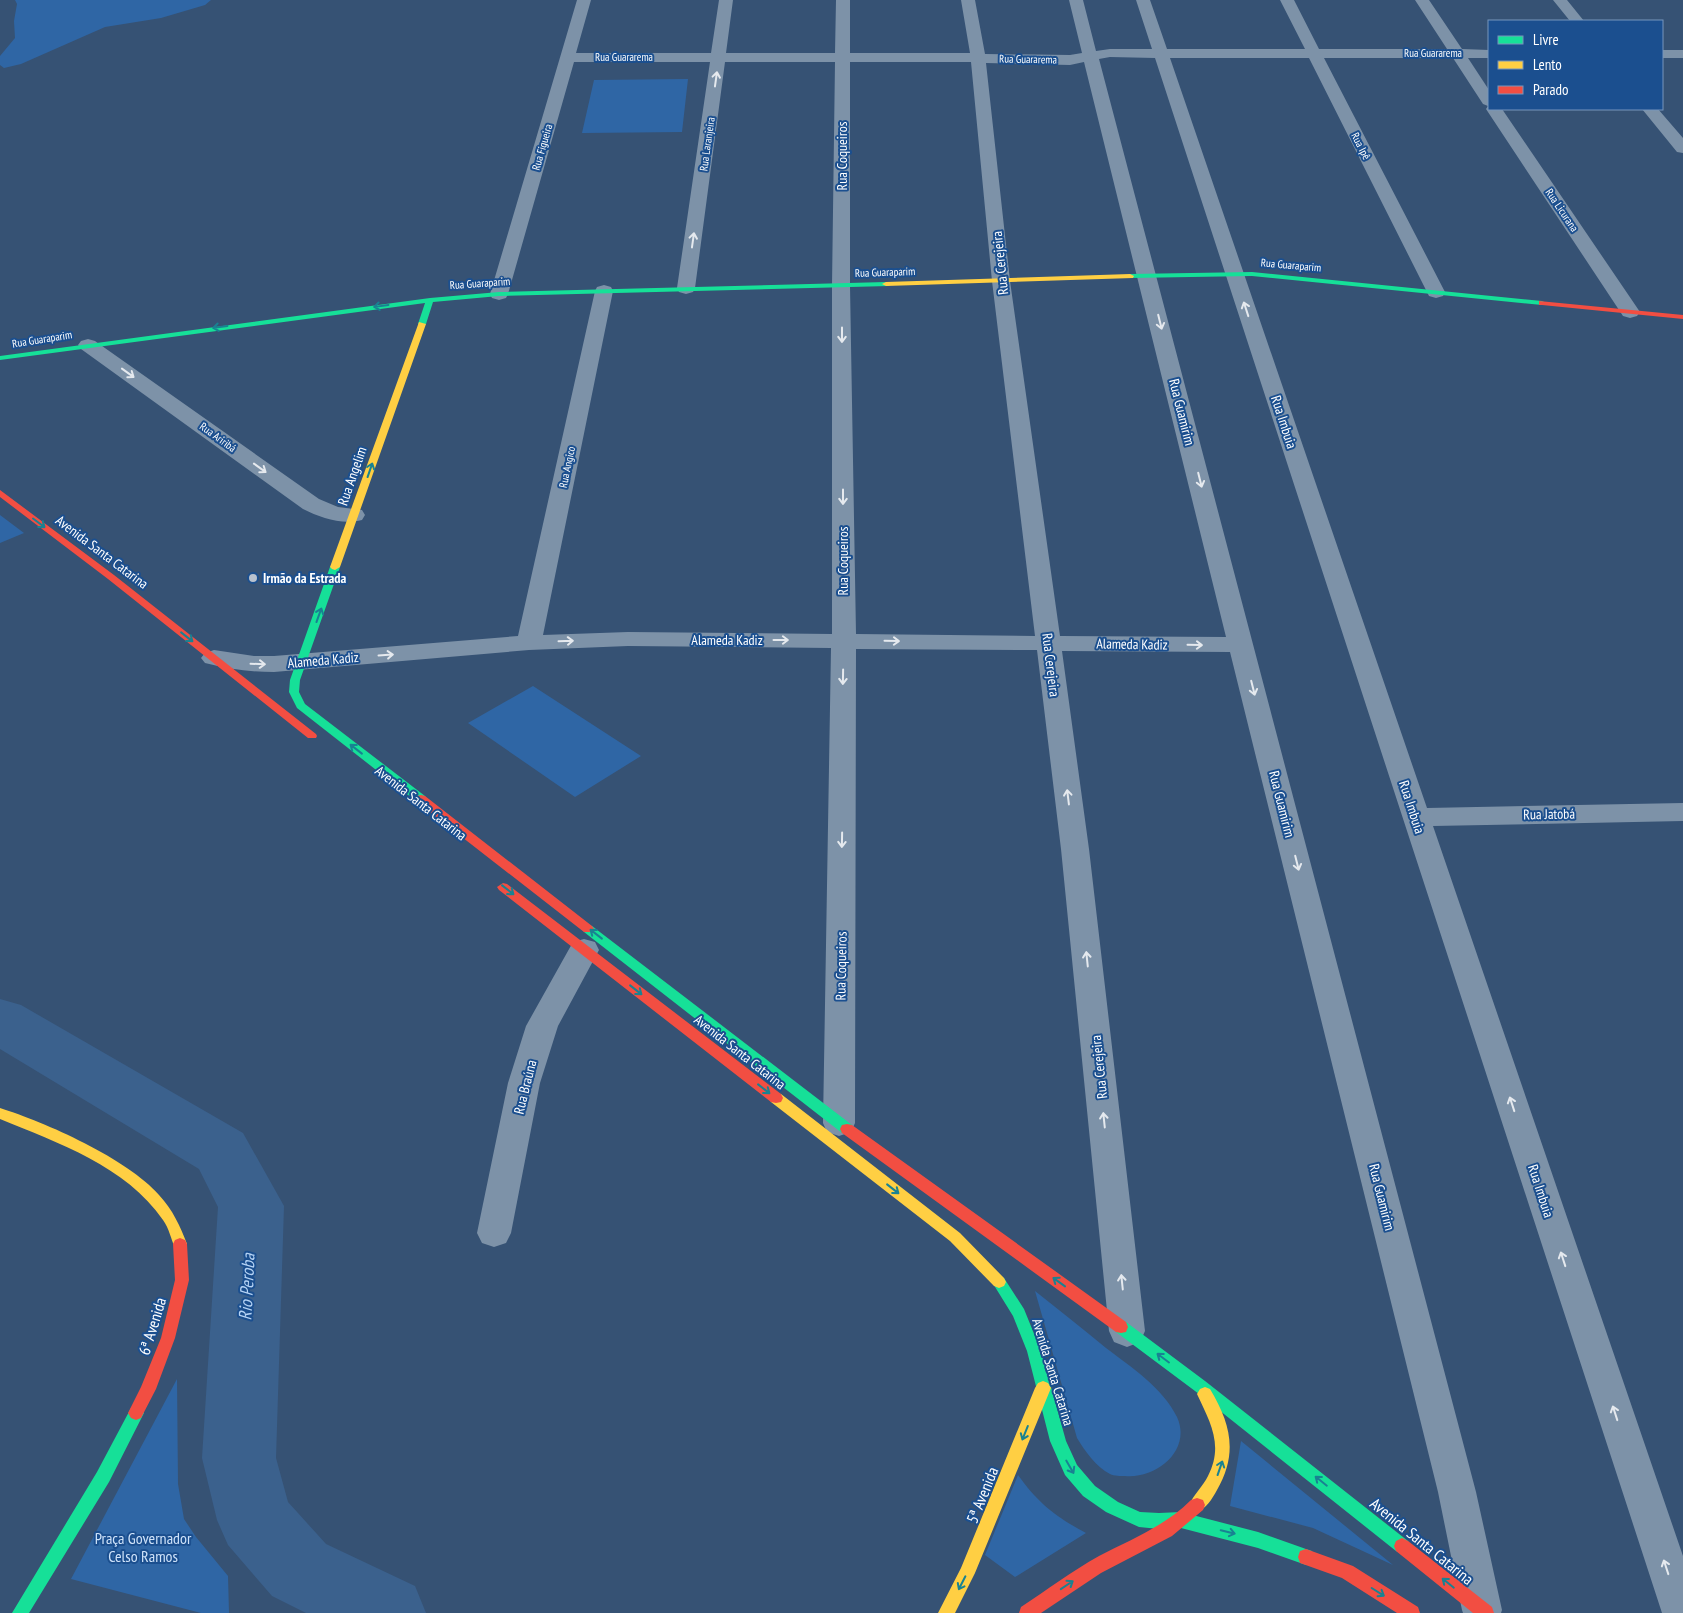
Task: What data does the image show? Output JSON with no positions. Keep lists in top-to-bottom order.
{
  "streets": {
    "main road": [
      "Rua Guaraparim",
      "Rua Angelim",
      "Avenida Santa Catarina",
      "6ª Avenida",
      "5ª Avenida"
    ],
    "street": [
      "Rua Guararema",
      "Rua Laranjeira",
      "Rua Ipê",
      "Rua Figueira",
      "Rua Coqueiros",
      "Rua Licurana",
      "Rua Cerejeira",
      "Rua Guamirim",
      "Rua Imbuia",
      "Rua Ariribá",
      "Rua Angico",
      "Alameda Kadiz",
      "Rua Jatobá",
      "Rua Braúna"
    ]
  },
  "crossings": [
    ["Rua Guararema", "Rua Laranjeira"],
    ["Rua Guararema", "Rua Ipê"],
    ["Rua Guararema", "Rua Figueira"],
    ["Rua Guararema", "Rua Coqueiros"],
    ["Rua Guararema", "Rua Cerejeira"],
    ["Rua Guararema", "Rua Guamirim"],
    ["Rua Guararema", "Rua Imbuia"],
    ["Rua Laranjeira", "Rua Guaraparim"],
    ["Rua Ipê", "Rua Guaraparim"],
    ["Rua Figueira", "Rua Guaraparim"],
    ["Rua Coqueiros", "Rua Guaraparim"],
    ["Rua Coqueiros", "Avenida Santa Catarina"],
    ["Rua Coqueiros", "Alameda Kadiz"],
    ["Rua Licurana", "Rua Guaraparim"],
    ["Rua Cerejeira", "Rua Guaraparim"],
    ["Rua Cerejeira", "Avenida Santa Catarina"],
    ["Rua Cerejeira", "Alameda Kadiz"],
    ["Rua Guaraparim", "Rua Guamirim"],
    ["Rua Guaraparim", "Rua Imbuia"],
    ["Rua Guaraparim", "Rua Ariribá"],
    ["Rua Guaraparim", "Rua Angico"],
    ["Rua Guaraparim", "Rua Angelim"],
    ["Rua Guamirim", "Avenida Santa Catarina"],
    ["Rua Guamirim", "Alameda Kadiz"],
    ["Rua Imbuia", "Rua Jatobá"],
    ["Rua Ariribá", "Rua Angelim"],
    ["Rua Angico", "Alameda Kadiz"],
    ["Rua Angelim", "Avenida Santa Catarina"],
    ["Rua Angelim", "Alameda Kadiz"],
    ["Avenida Santa Catarina", "Alameda Kadiz"],
    ["Avenida Santa Catarina", "Rua Braúna"],
    ["Avenida Santa Catarina", "5ª Avenida"]
  ],
  "one_way": [
    "Rua Laranjeira",
    "Rua Coqueiros",
    "Rua Cerejeira",
    "Rua Guamirim",
    "Rua Imbuia",
    "Rua Ariribá",
    "Rua Angelim",
    "Alameda Kadiz",
    "5ª Avenida"
  ],
  "water": ["Rio Peroba"],
  "parks": ["Praça Governador Celso Ramos"],
  "places": ["Irmão da Estrada"],
  "legend": ["Livre", "Lento", "Parado"]
}
